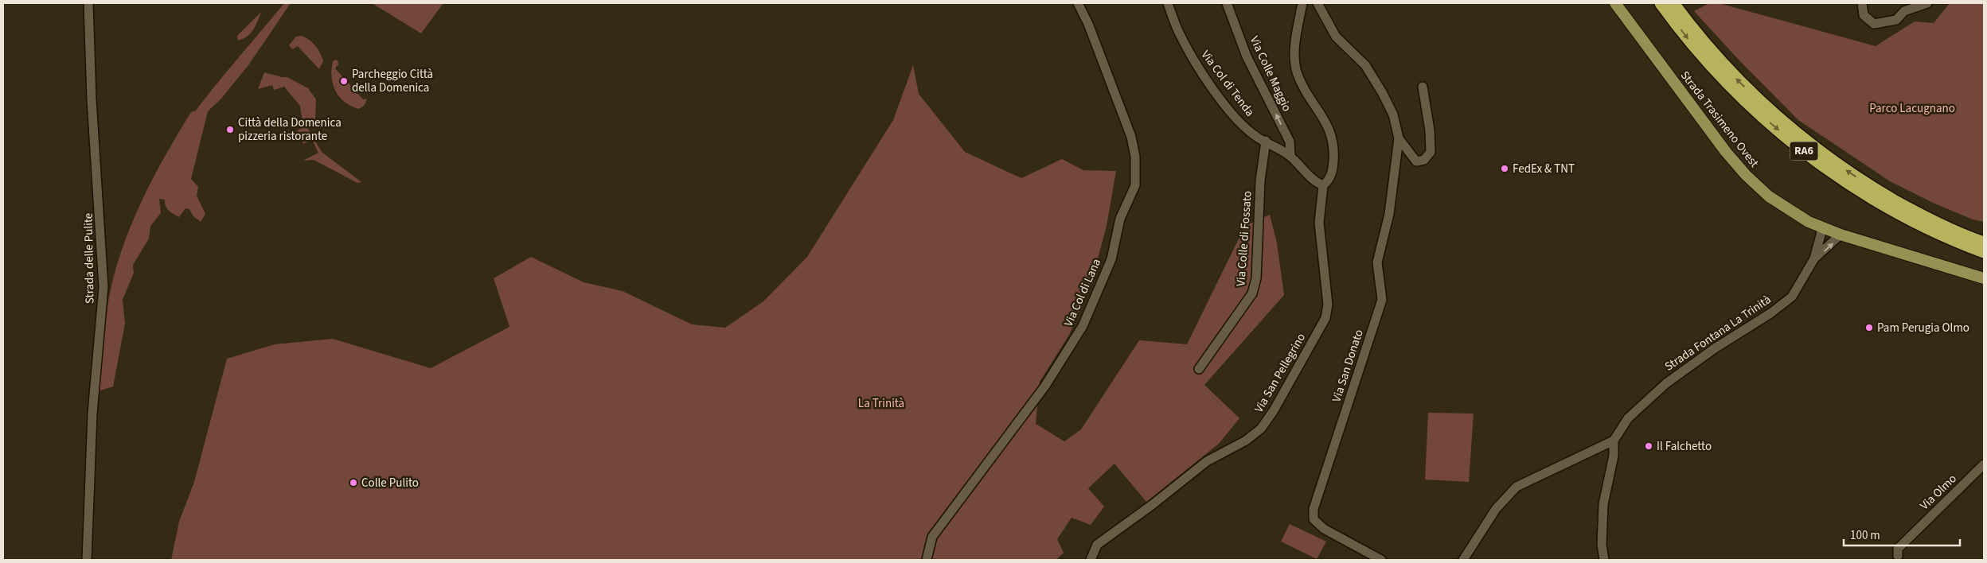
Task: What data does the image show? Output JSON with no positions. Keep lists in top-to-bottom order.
{
  "streets": {
    "highway": ["RA6"],
    "main road": ["Strada Trasimeno Ovest"],
    "street": [
      "Via Colle Maggio",
      "Via Col di Tenda",
      "Via Colle di Fossato",
      "Strada delle Pulite",
      "Via Col di Lana",
      "Strada Fontana La Trinità",
      "Via San Donato",
      "Via San Pellegrino",
      "Via Olmo"
    ]
  },
  "crossings": [
    ["Via Colle Maggio", "Via Col di Tenda"],
    ["Via Col di Tenda", "Via Colle di Fossato"],
    ["Via Col di Tenda", "Via San Pellegrino"]
  ],
  "one_way": ["Via Colle Maggio"],
  "parks": ["Parco Lacugnano", "La Trinità"],
  "places": [
    "Parcheggio Città della Domenica",
    "Città della Domenica pizzeria ristorante",
    "FedEx & TNT",
    "Pam Perugia Olmo",
    "Il Falchetto",
    "Colle Pulito"
  ],
  "scale_bar": "100 m"
}
